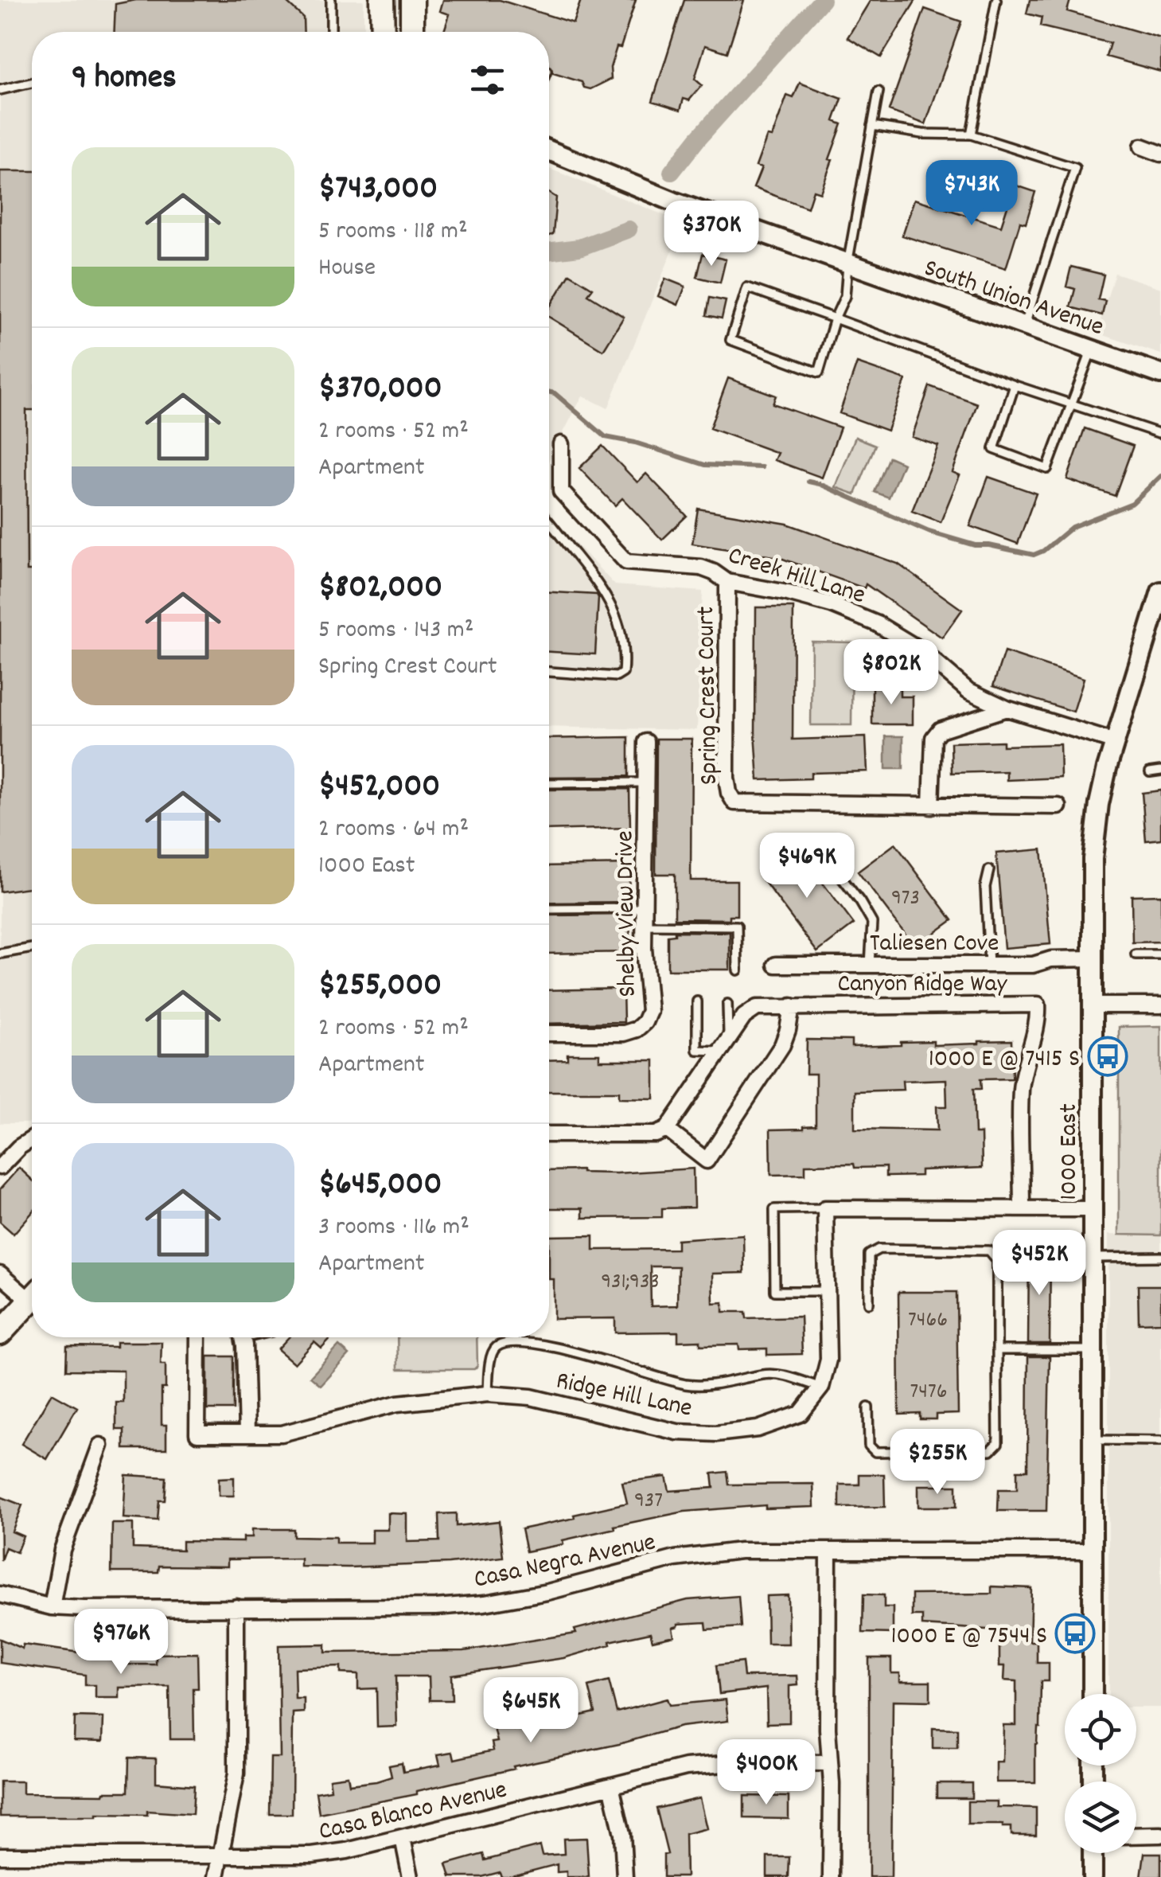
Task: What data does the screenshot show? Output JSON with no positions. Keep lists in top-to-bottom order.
{
  "streets": {
    "street": [
      "South Union Avenue",
      "Creek Hill Lane",
      "Spring Crest Court",
      "Shelby View Drive",
      "Taliesen Cove",
      "Canyon Ridge Way",
      "1000 East",
      "Ridge Hill Lane",
      "Casa Negra Avenue",
      "Casa Blanco Avenue"
    ]
  },
  "crossings": [
    ["Creek Hill Lane", "Spring Crest Court"],
    ["Creek Hill Lane", "1000 East"],
    ["Taliesen Cove", "1000 East"],
    ["1000 East", "Casa Negra Avenue"]
  ],
  "places": {
    "bus stop": ["1000 E @ 7415 S", "1000 E @ 7544 S"]
  },
  "house_numbers": [
    "973",
    "931;933",
    "7466",
    "7476",
    "937"
  ],
  "page": {
    "heading": "9 homes",
    "list": [
      {
        "name": "$743,000",
        "note": "5 rooms · 118 m² · House"
      },
      {
        "name": "$370,000",
        "note": "2 rooms · 52 m² · Apartment"
      },
      {
        "name": "$802,000",
        "note": "5 rooms · 143 m² · Spring Crest Court"
      },
      {
        "name": "$452,000",
        "note": "2 rooms · 64 m² · 1000 East"
      },
      {
        "name": "$255,000",
        "note": "2 rooms · 52 m² · Apartment"
      },
      {
        "name": "$645,000",
        "note": "3 rooms · 116 m² · Apartment"
      }
    ],
    "price": [
      "$743K",
      "$370K",
      "$802K",
      "$469K",
      "$452K",
      "$255K",
      "$976K",
      "$645K",
      "$400K"
    ]
  }
}
